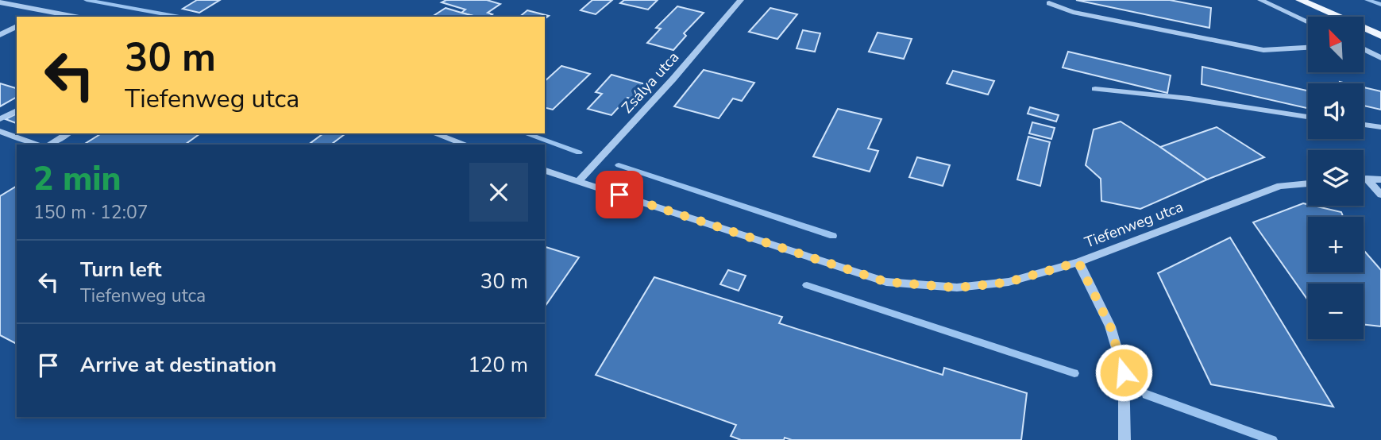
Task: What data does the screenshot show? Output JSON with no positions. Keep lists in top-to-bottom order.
{
  "streets": {
    "street": ["Zsálya utca", "Tiefenweg utca"]
  },
  "crossings": [
    ["Zsálya utca", "Tiefenweg utca"]
  ],
  "north": "top left",
  "page": {
    "map_buttons": ["+", "−"],
    "turn": ["30 m", "Tiefenweg utca"],
    "heading": ["2 min", "150 m · 12:07"],
    "list": [
      {
        "name": "Turn left",
        "note": "Tiefenweg utca",
        "value": "30 m"
      },
      {
        "name": "Arrive at destination",
        "value": "120 m"
      }
    ]
  }
}
